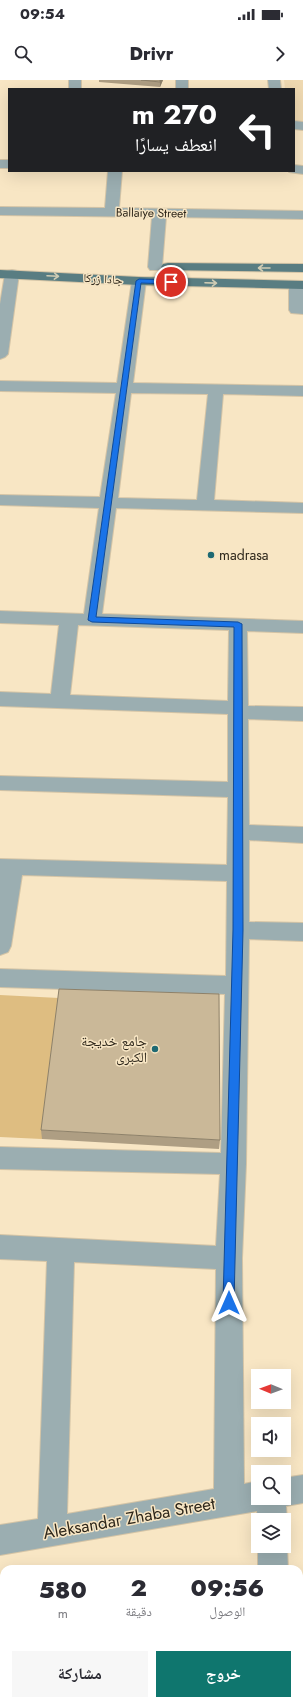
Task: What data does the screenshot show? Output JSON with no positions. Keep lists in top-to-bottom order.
{
  "streets": {
    "main road": ["جادا زرکا"],
    "street": ["Ballaiye Street", "Aleksandar Zhaba Street"]
  },
  "places": ["madrasa", "جامع خدیجة الکبری"],
  "north": "left",
  "page": {
    "status": "09:54",
    "header": "Drivr",
    "turn": ["270 m", "انعطف يسارًا"],
    "eta": [
      "09:56",
      "الوصول",
      "2",
      "دقيقة",
      "580",
      "m"
    ],
    "buttons": ["خروج", "مشاركة"]
  }
}
